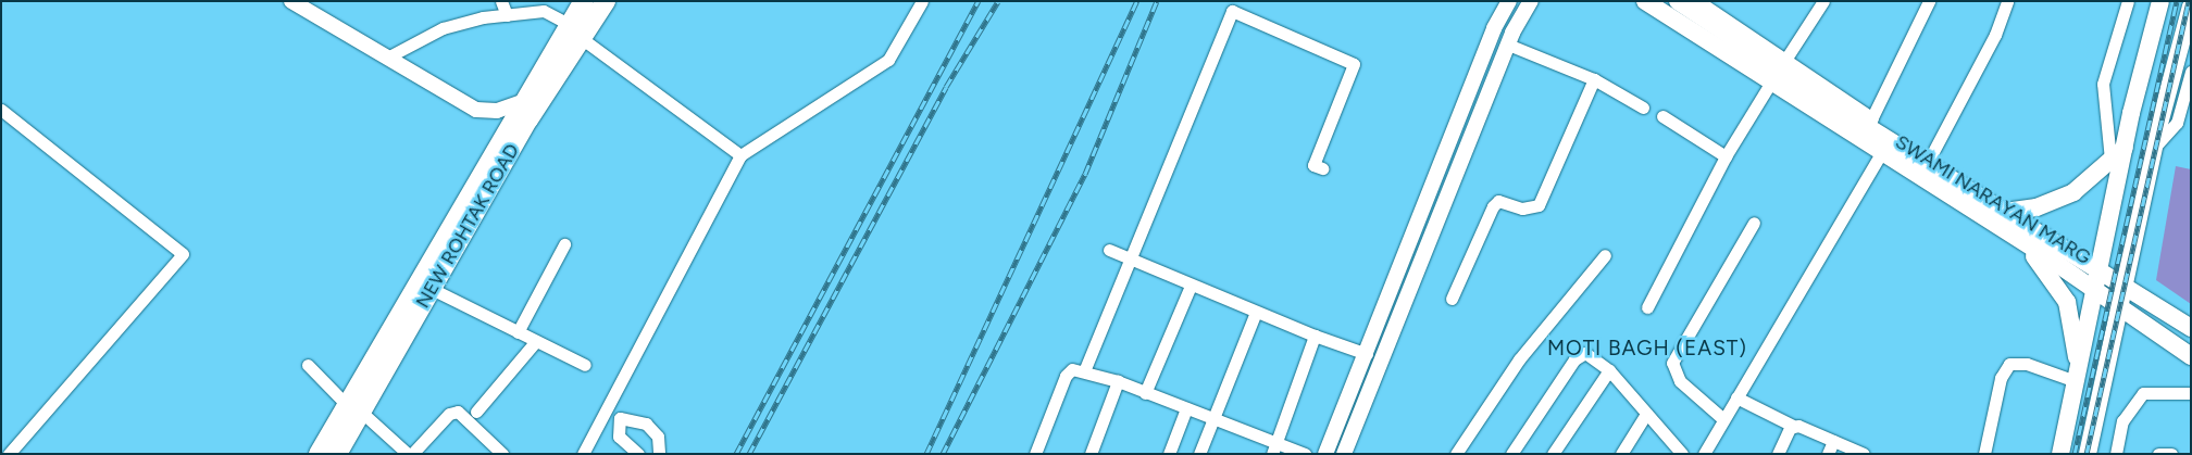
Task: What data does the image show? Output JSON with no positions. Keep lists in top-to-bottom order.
{
  "streets": {
    "main road": ["SWAMI NARAYAN MARG", "NEW ROHTAK ROAD"]
  },
  "districts": ["MOTI BAGH (EAST)"]
}
